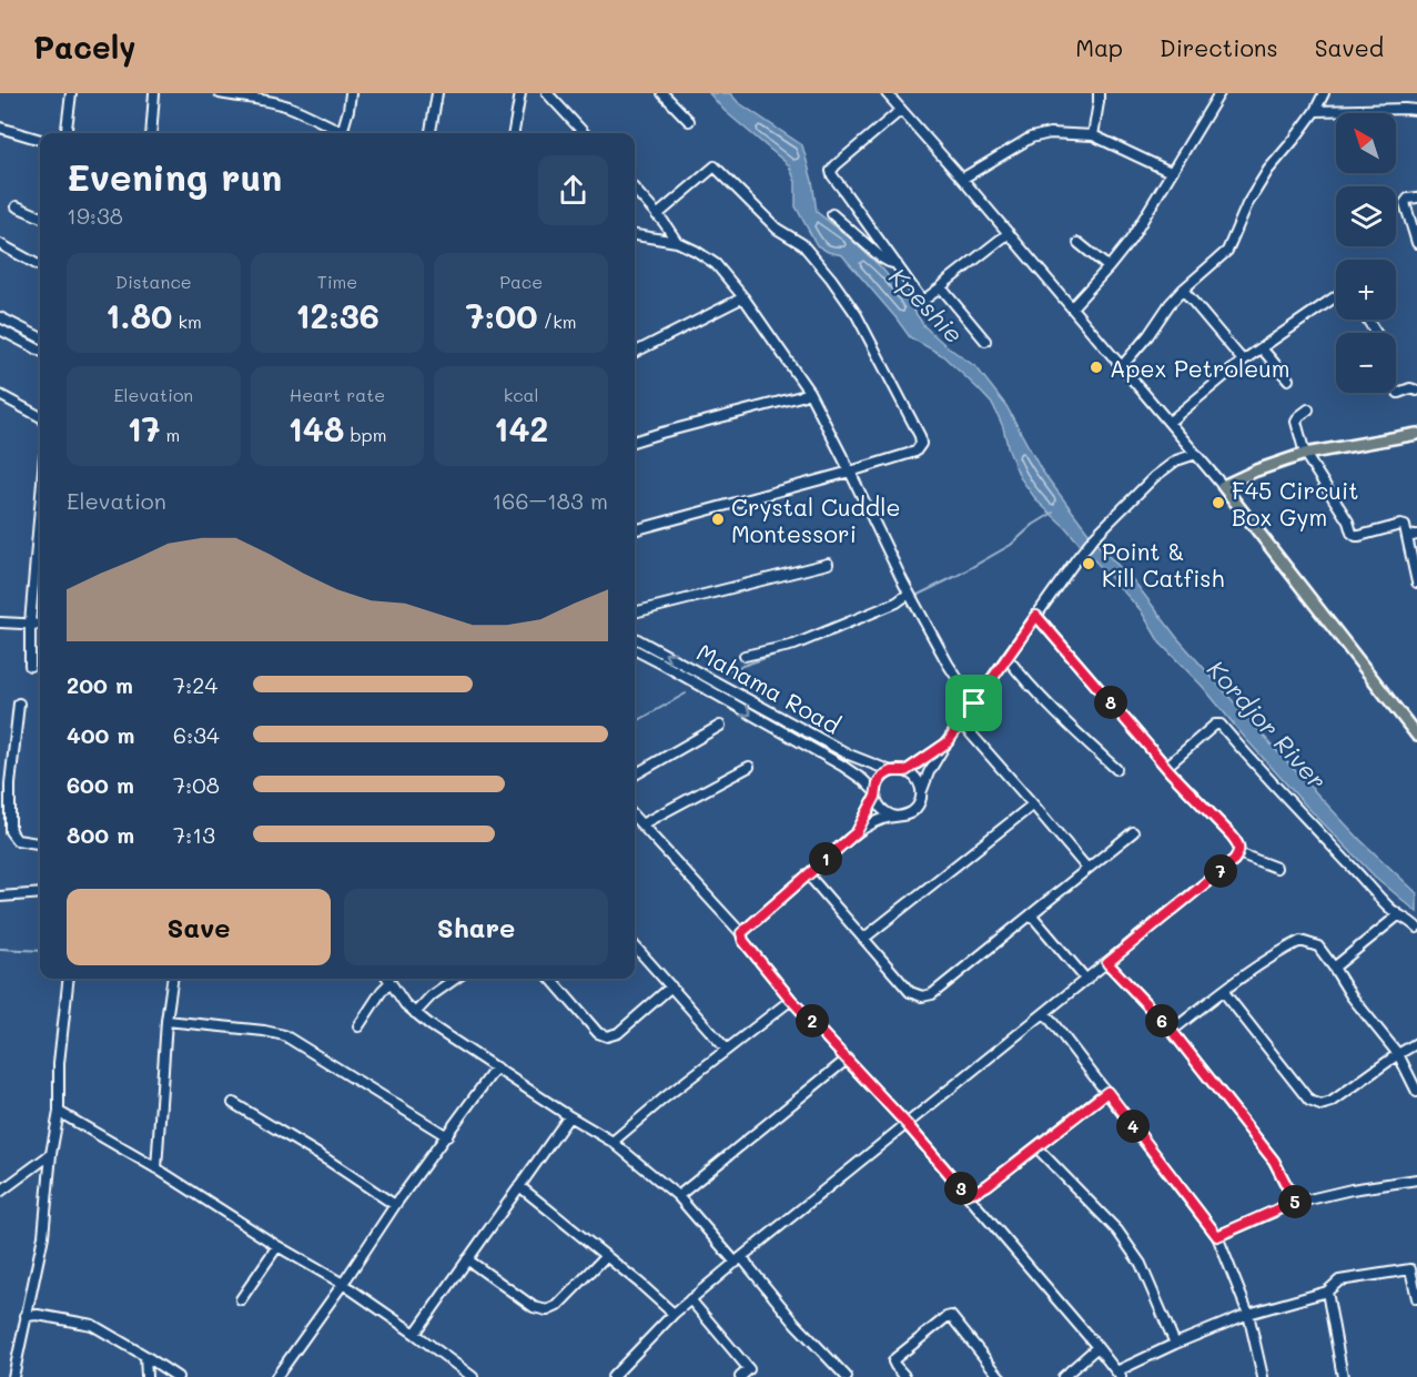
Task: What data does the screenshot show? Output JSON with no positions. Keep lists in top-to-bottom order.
{
  "streets": {
    "street": ["Mahama Road"]
  },
  "water": ["Kpeshie", "Kordjor River"],
  "places": [
    "Apex Petroleum",
    "F45 Circuit Box Gym",
    "Crystal Cuddle Montessori",
    "Point & Kill Catfish"
  ],
  "north": "top left",
  "page": {
    "header": "Pacely",
    "nav": ["Map", "Directions", "Saved"],
    "map_buttons": ["+", "−"],
    "heading": ["Evening run", "19:38"],
    "stats": [
      ["Distance", "1.80 km"],
      ["Time", "12:36"],
      ["Pace", "7:00 /km"],
      ["Elevation", "17 m"],
      ["Heart rate", "148 bpm"],
      ["kcal", "142"]
    ],
    "chart": ["Elevation", "166–183 m"],
    "list": [
      {
        "name": "200 m",
        "note": "7:24"
      },
      {
        "name": "400 m",
        "note": "6:34"
      },
      {
        "name": "600 m",
        "note": "7:08"
      },
      {
        "name": "800 m",
        "note": "7:13"
      }
    ],
    "pins": [
      "8",
      "1",
      "7",
      "2",
      "6",
      "4",
      "3",
      "5"
    ],
    "buttons": ["Save", "Share"]
  }
}
